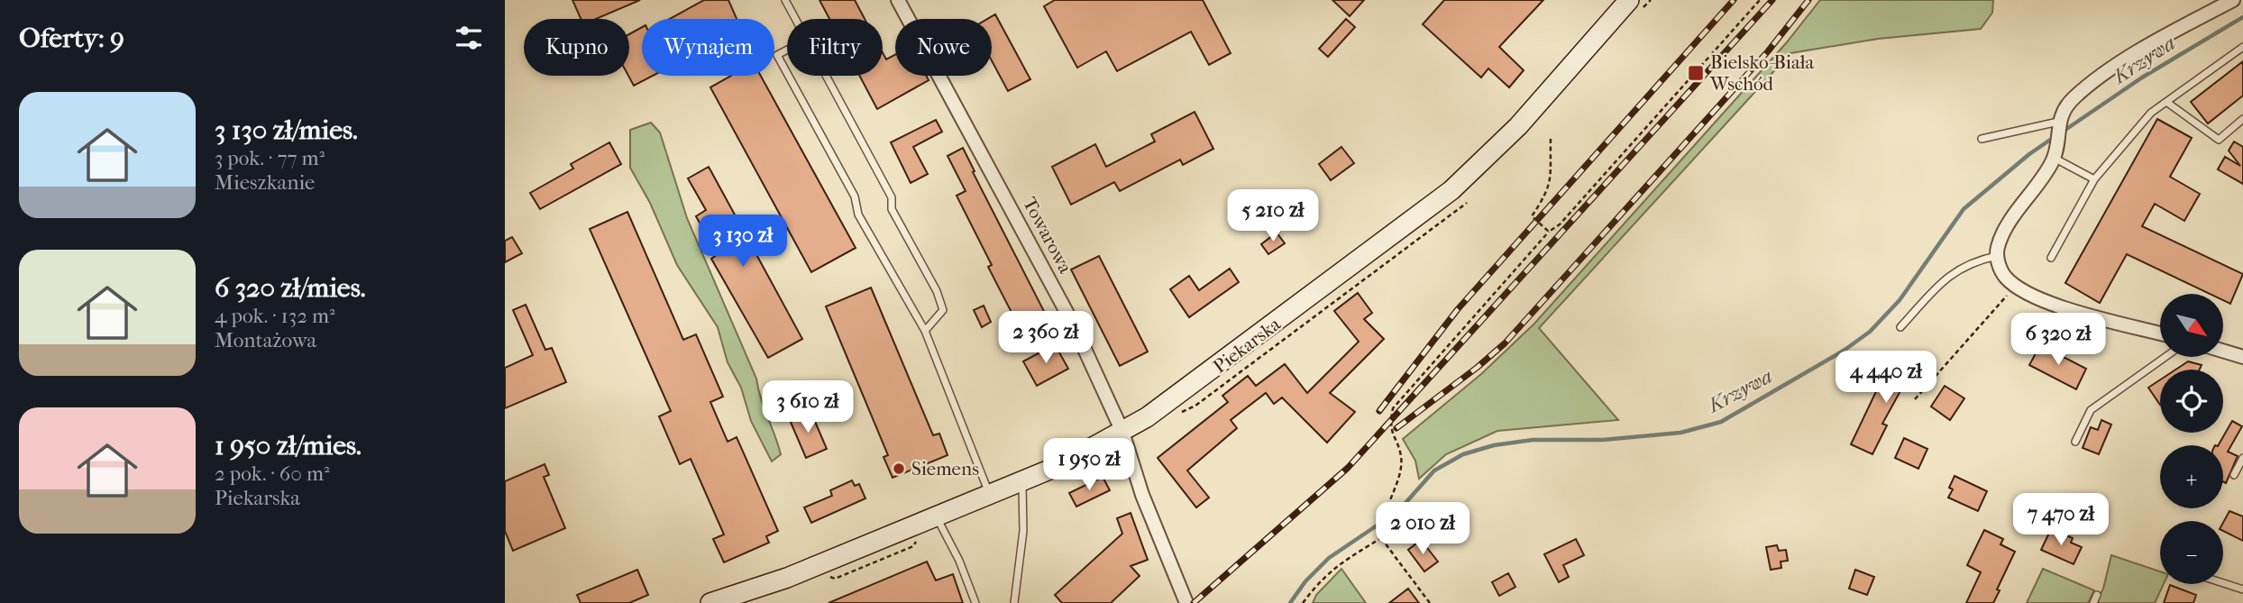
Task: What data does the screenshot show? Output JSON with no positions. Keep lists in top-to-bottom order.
{
  "streets": {
    "street": ["Towarowa", "Piekarska"]
  },
  "crossings": [
    ["Towarowa", "Piekarska"]
  ],
  "water": ["Krzywa"],
  "places": {
    "transit": ["Bielsko-Biała Wschód"],
    "other": ["Siemens"]
  },
  "north": "bottom right",
  "page": {
    "heading": "Oferty: 9",
    "chip": [
      "Kupno",
      "Wynajem",
      "Filtry",
      "Nowe"
    ],
    "list": [
      {
        "name": "3 130 zł/mies.",
        "note": "3 pok. · 77 m² · Mieszkanie"
      },
      {
        "name": "6 320 zł/mies.",
        "note": "4 pok. · 132 m² · Montażowa"
      },
      {
        "name": "1 950 zł/mies.",
        "note": "2 pok. · 60 m² · Piekarska"
      }
    ],
    "price": [
      "5 210 zł",
      "3 130 zł",
      "2 360 zł",
      "6 320 zł",
      "4 440 zł",
      "3 610 zł",
      "1 950 zł",
      "7 470 zł",
      "2 010 zł"
    ],
    "map_buttons": ["+", "−"]
  }
}
